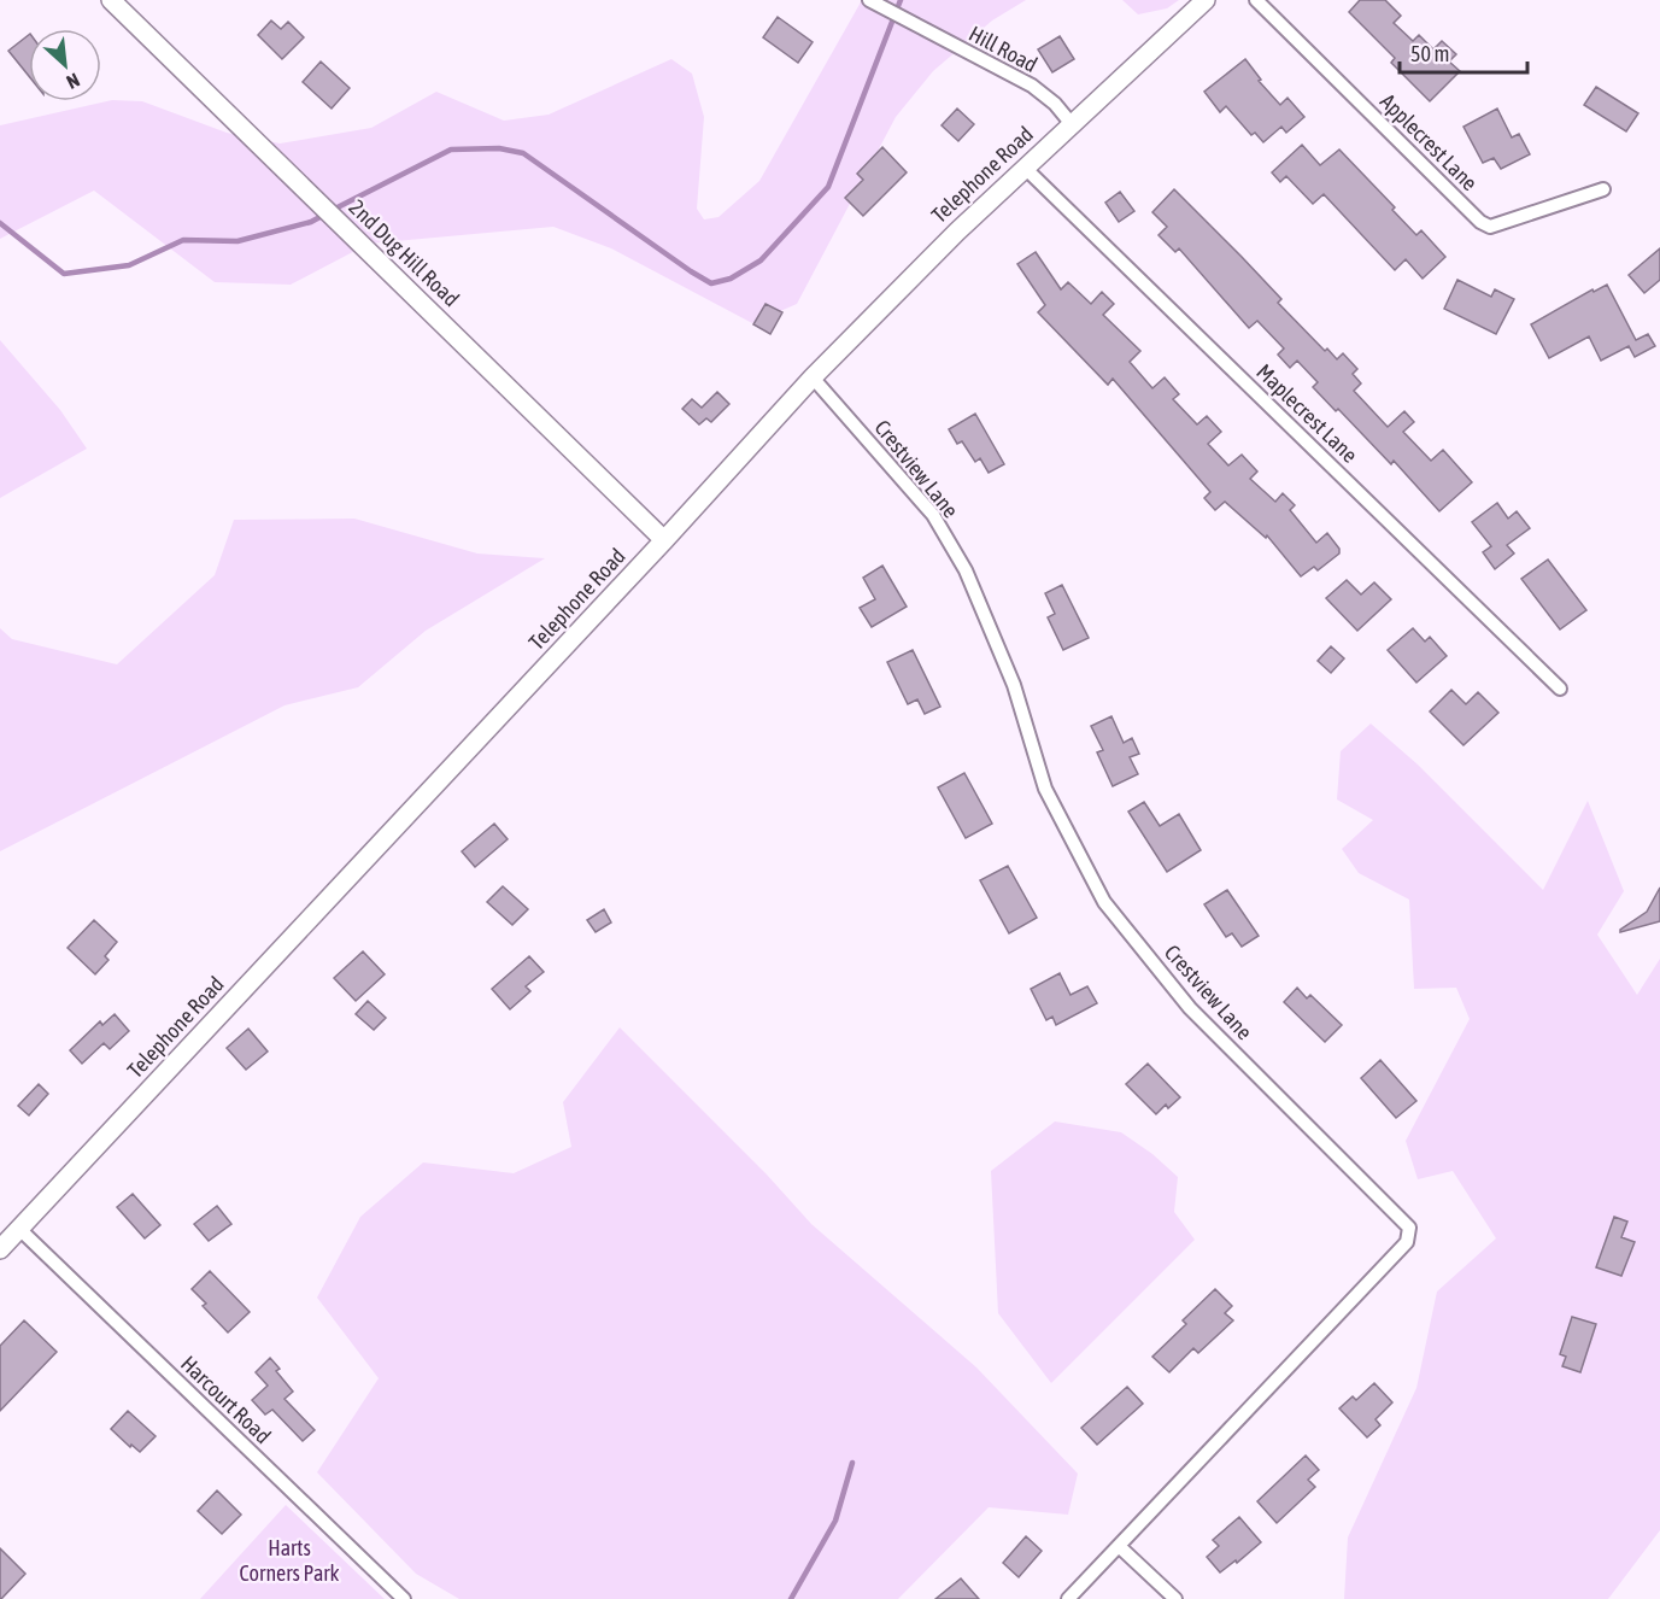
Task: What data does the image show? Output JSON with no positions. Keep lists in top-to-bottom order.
{
  "streets": {
    "street": [
      "Hill Road",
      "Applecrest Lane",
      "Telephone Road",
      "2nd Dug Hill Road",
      "Maplecrest Lane",
      "Crestview Lane",
      "Harcourt Road"
    ]
  },
  "crossings": [
    ["Hill Road", "Telephone Road"],
    ["Telephone Road", "2nd Dug Hill Road"],
    ["Telephone Road", "Maplecrest Lane"],
    ["Telephone Road", "Crestview Lane"],
    ["Telephone Road", "Harcourt Road"]
  ],
  "parks": ["Harts Corners Park"],
  "scale_bar": "50 m",
  "north": "bottom right"
}
